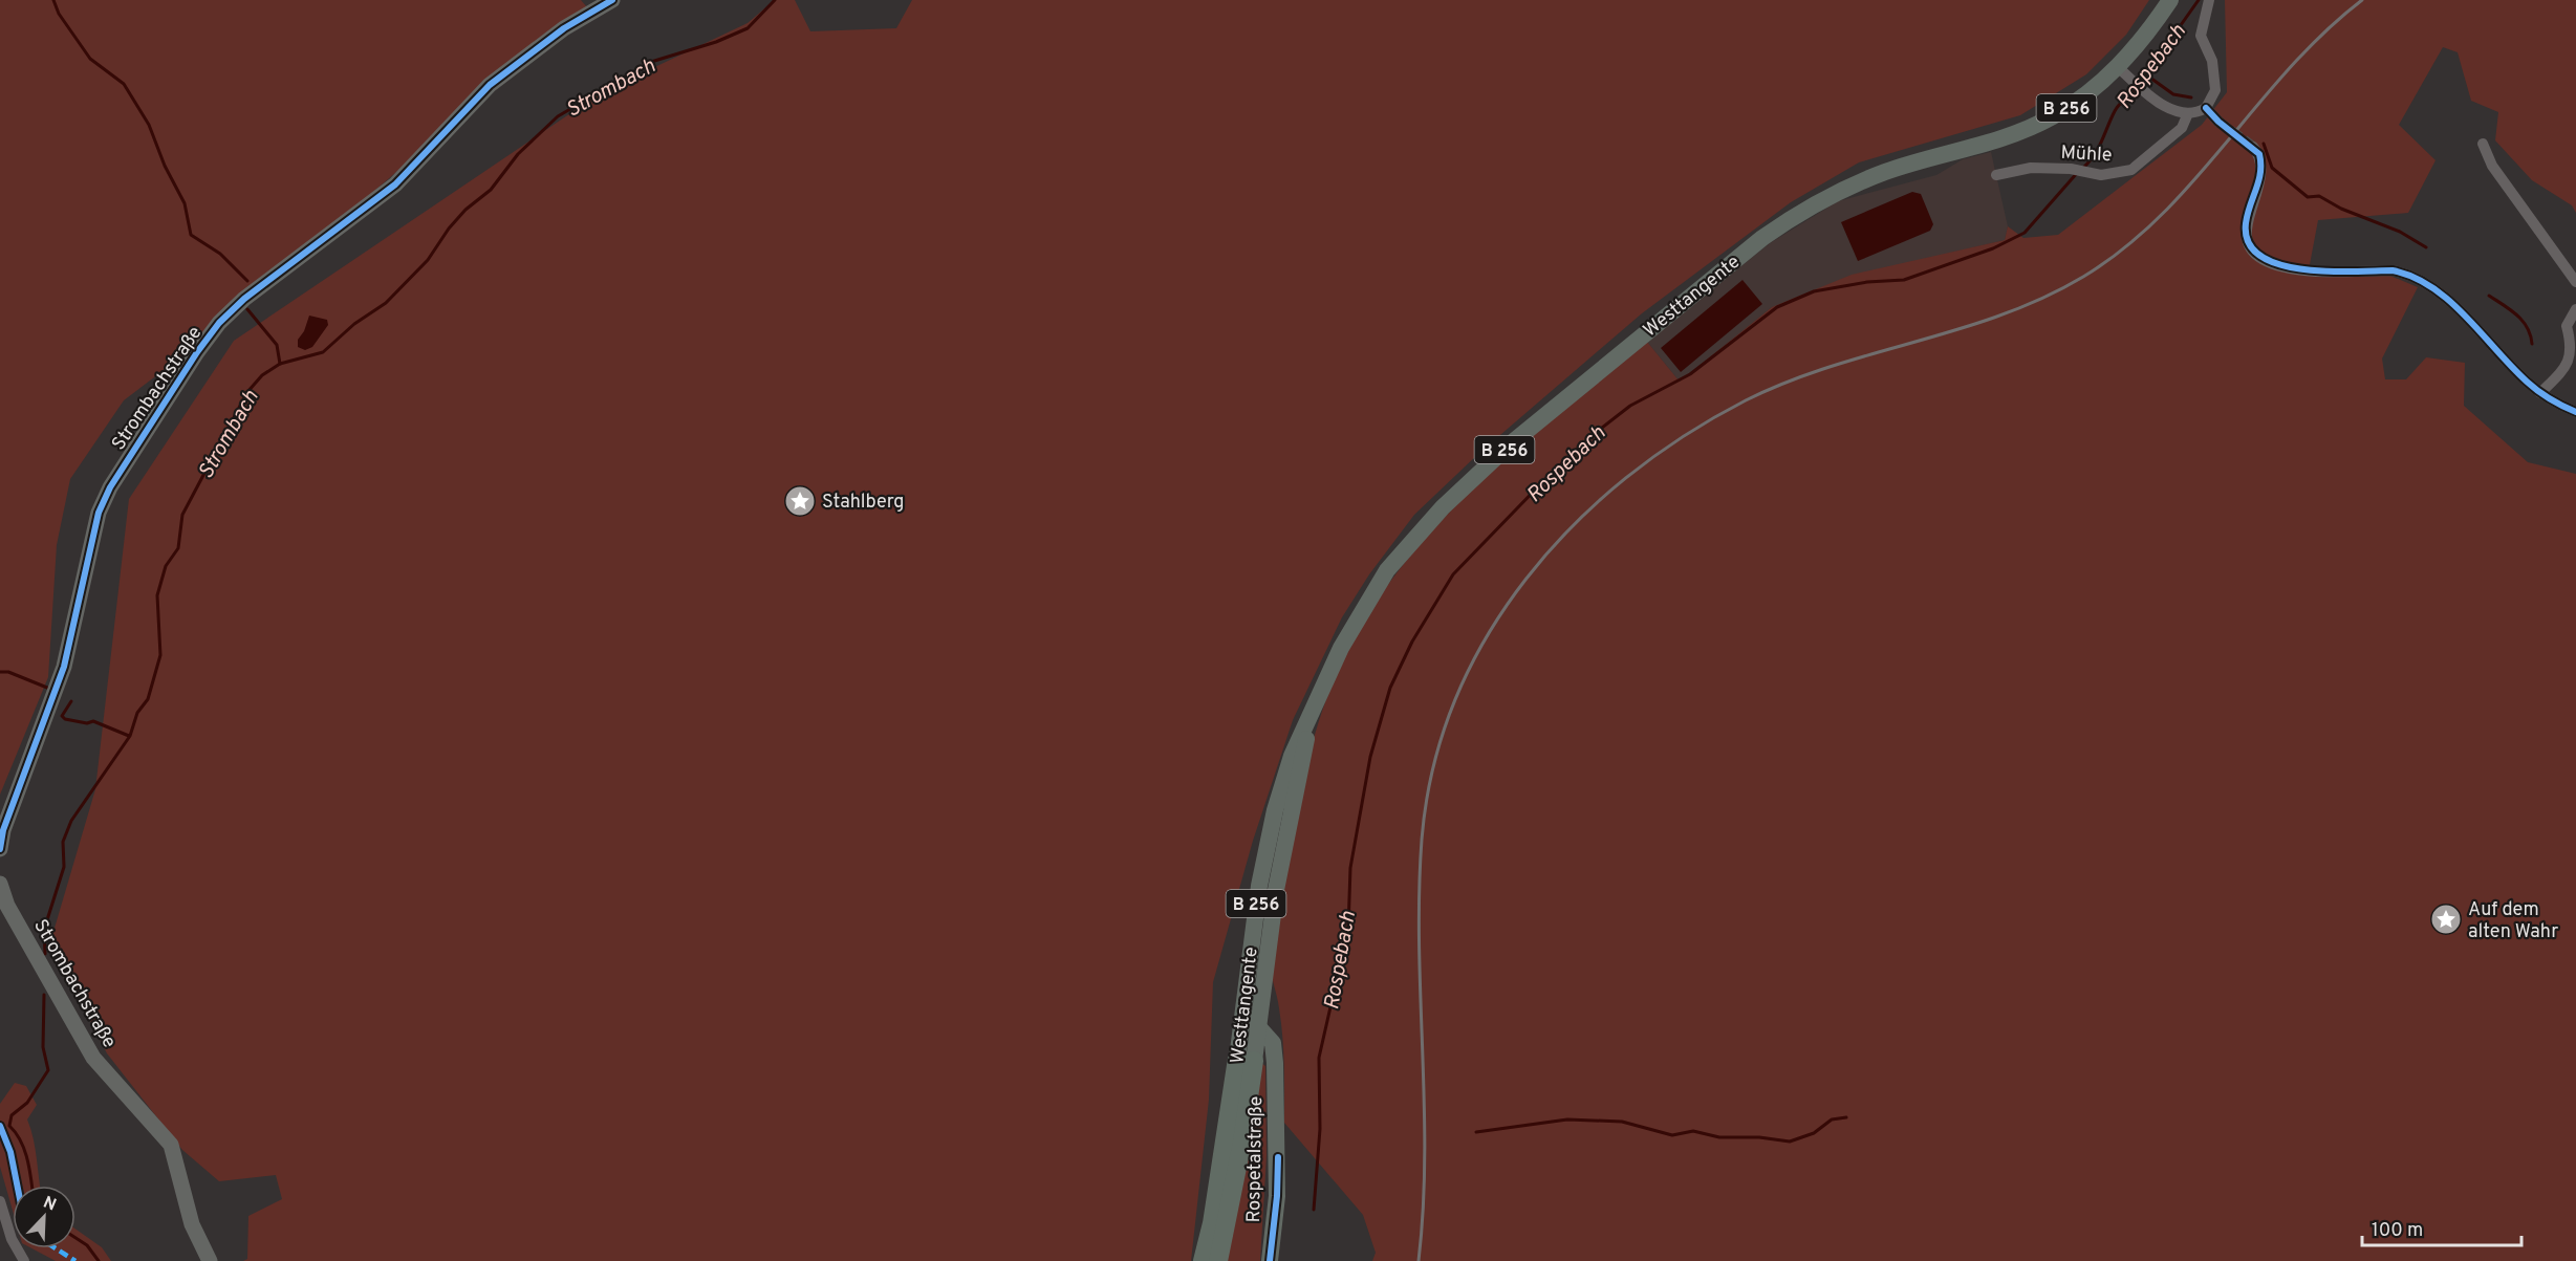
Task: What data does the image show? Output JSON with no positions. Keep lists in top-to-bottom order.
{
  "streets": {
    "highway": ["B 256", "Westtangente"],
    "main road": ["Strombachstraße", "Rospetalstraße"],
    "street": ["Mühle"]
  },
  "crossings": [
    ["Westtangente", "Rospetalstraße"]
  ],
  "water": ["Rospebach", "Strombach"],
  "places": {
    "place": ["Stahlberg", "Auf dem alten Wahr"]
  },
  "scale_bar": "100 m",
  "north": "top right"
}
